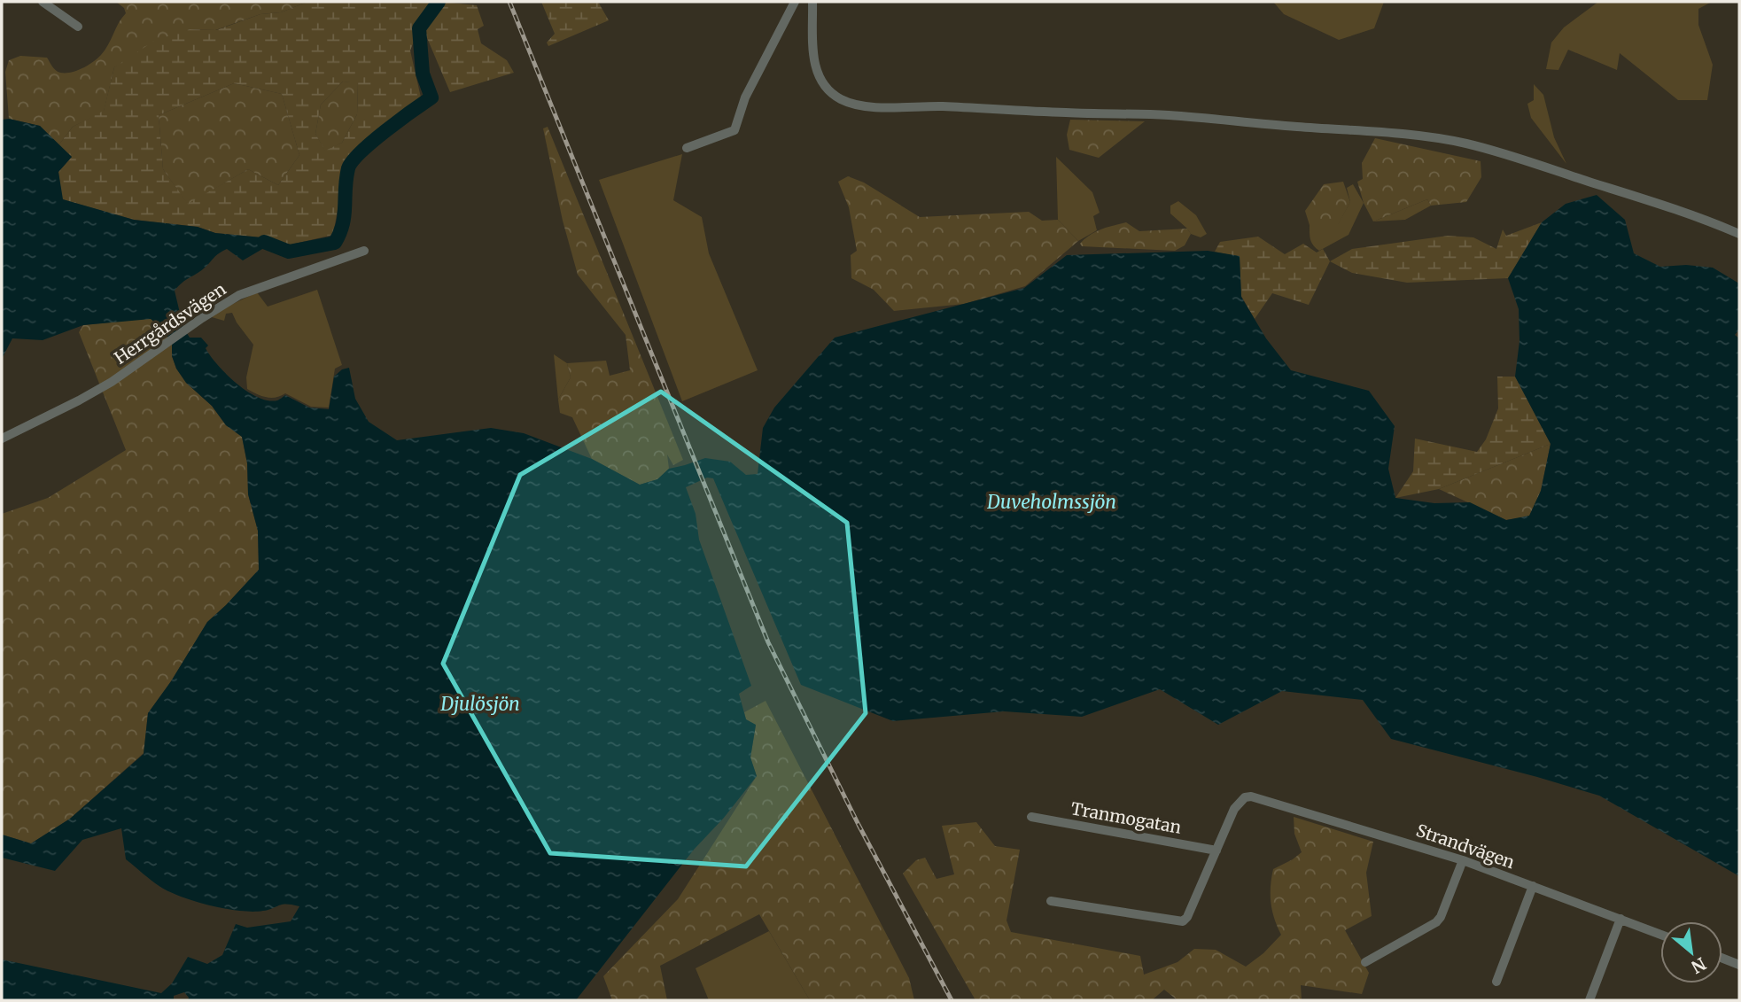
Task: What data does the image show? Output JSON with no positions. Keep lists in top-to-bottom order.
{
  "streets": {
    "street": ["Herrgårdsvägen", "Tranmogatan", "Strandvägen"]
  },
  "crossings": [
    ["Tranmogatan", "Strandvägen"]
  ],
  "water": ["Duveholmssjön", "Djulösjön"],
  "north": "bottom right"
}
